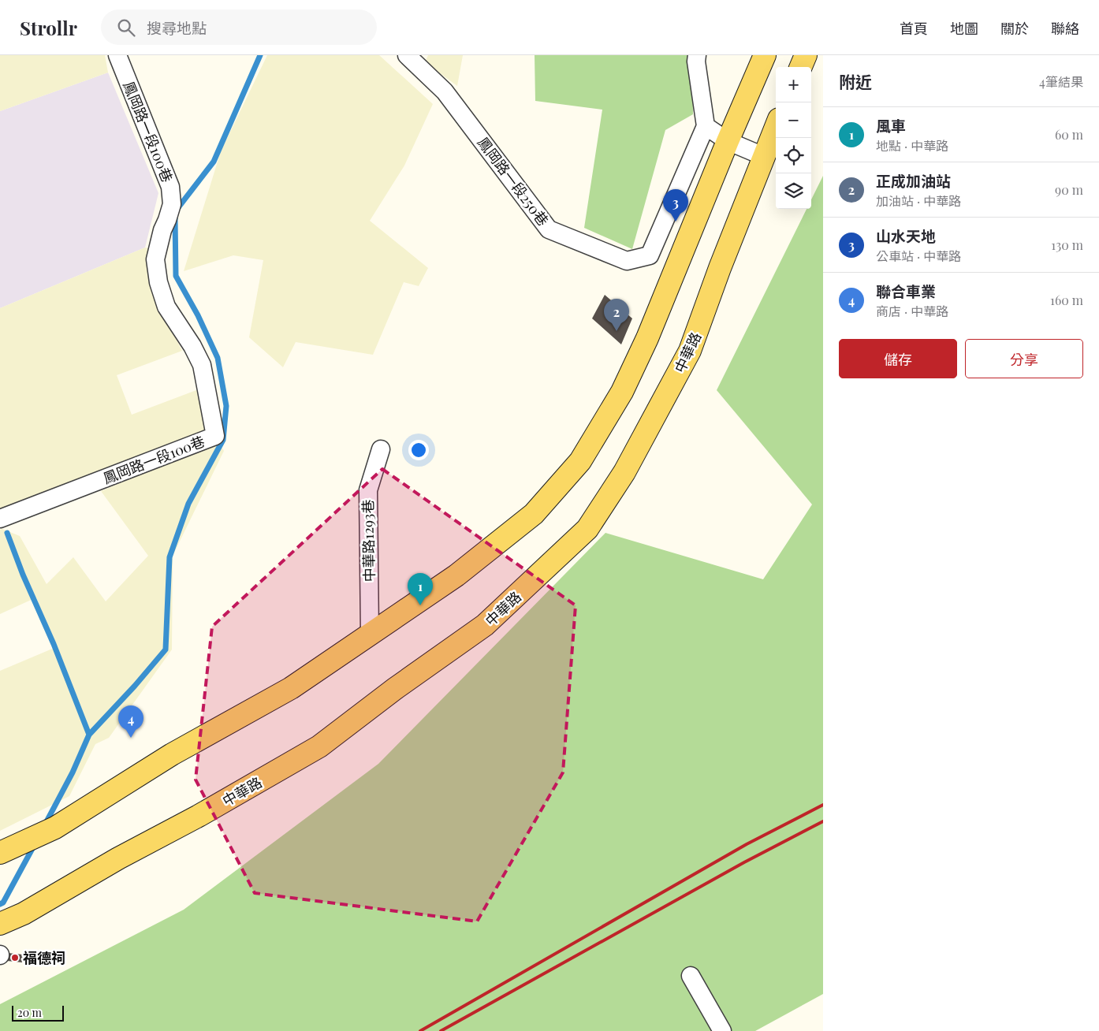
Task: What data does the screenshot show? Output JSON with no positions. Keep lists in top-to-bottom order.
{
  "streets": {
    "main road": ["中華路"],
    "lane": ["鳳岡路一段100巷", "鳳岡路一段250巷", "中華路1293巷"]
  },
  "places": ["福德祠"],
  "scale_bar": "20 m",
  "page": {
    "header": "Strollr",
    "search": "搜尋地點",
    "nav": [
      "首頁",
      "地圖",
      "關於",
      "聯絡"
    ],
    "heading": ["附近", "4筆結果"],
    "map_buttons": ["+", "−"],
    "list": [
      {
        "mark": "1",
        "name": "風車",
        "note": "地點 · 中華路",
        "value": "60 m"
      },
      {
        "mark": "2",
        "name": "正成加油站",
        "note": "加油站 · 中華路",
        "value": "90 m"
      },
      {
        "mark": "3",
        "name": "山水天地",
        "note": "公車站 · 中華路",
        "value": "130 m"
      },
      {
        "mark": "4",
        "name": "聯合車業",
        "note": "商店 · 中華路",
        "value": "160 m"
      }
    ],
    "pins": [
      "3",
      "2",
      "1",
      "4"
    ],
    "buttons": ["儲存", "分享"],
    "scale": "20 m"
  }
}
